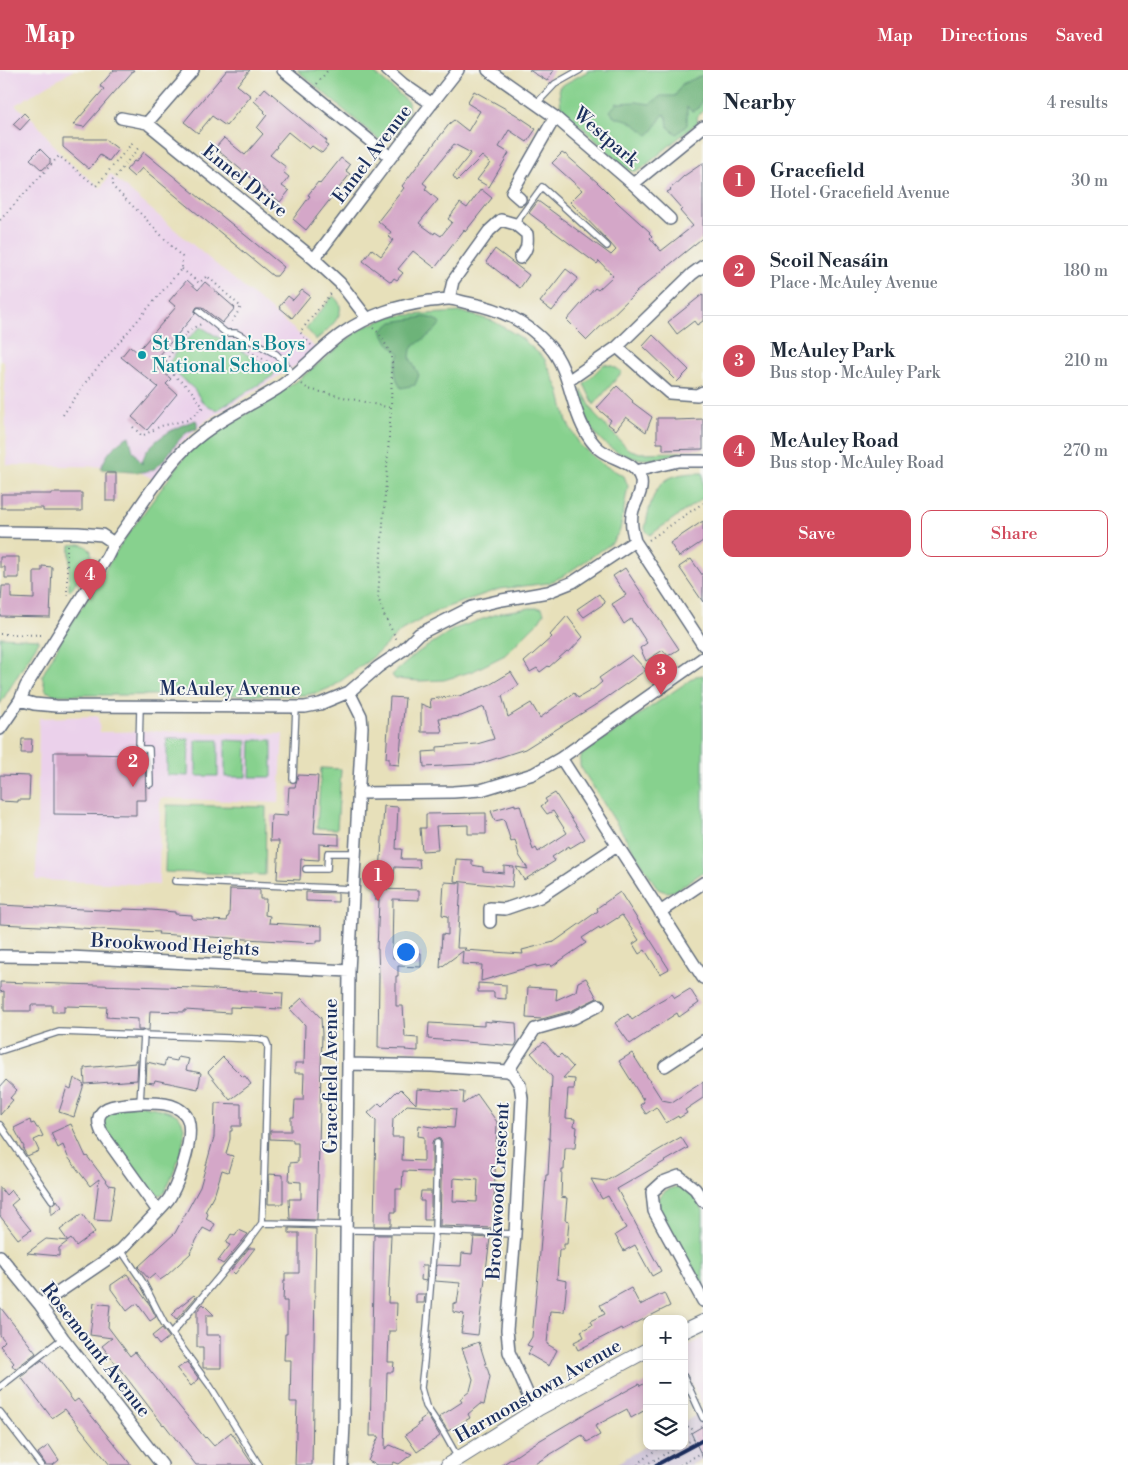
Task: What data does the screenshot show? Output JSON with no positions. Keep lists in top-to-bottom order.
{
  "streets": {
    "street": [
      "Westpark",
      "Ennel Avenue",
      "Ennel Drive",
      "McAuley Avenue",
      "Brookwood Heights",
      "Gracefield Avenue",
      "Brookwood Crescent",
      "Rosemount Avenue",
      "Harmonstown Avenue"
    ]
  },
  "crossings": [
    ["Ennel Avenue", "Ennel Drive"],
    ["McAuley Avenue", "Gracefield Avenue"],
    ["Brookwood Heights", "Gracefield Avenue"],
    ["Brookwood Crescent", "Harmonstown Avenue"]
  ],
  "places": ["St Brendan's Boys National School"],
  "page": {
    "header": "Map",
    "nav": ["Map", "Directions", "Saved"],
    "heading": ["Nearby", "4 results"],
    "list": [
      {
        "mark": "1",
        "name": "Gracefield",
        "note": "Hotel · Gracefield Avenue",
        "value": "30 m"
      },
      {
        "mark": "2",
        "name": "Scoil Neasáin",
        "note": "Place · McAuley Avenue",
        "value": "180 m"
      },
      {
        "mark": "3",
        "name": "McAuley Park",
        "note": "Bus stop · McAuley Park",
        "value": "210 m"
      },
      {
        "mark": "4",
        "name": "McAuley Road",
        "note": "Bus stop · McAuley Road",
        "value": "270 m"
      }
    ],
    "buttons": ["Save", "Share"],
    "pins": [
      "4",
      "3",
      "2",
      "1"
    ],
    "map_buttons": ["+", "−"]
  }
}
